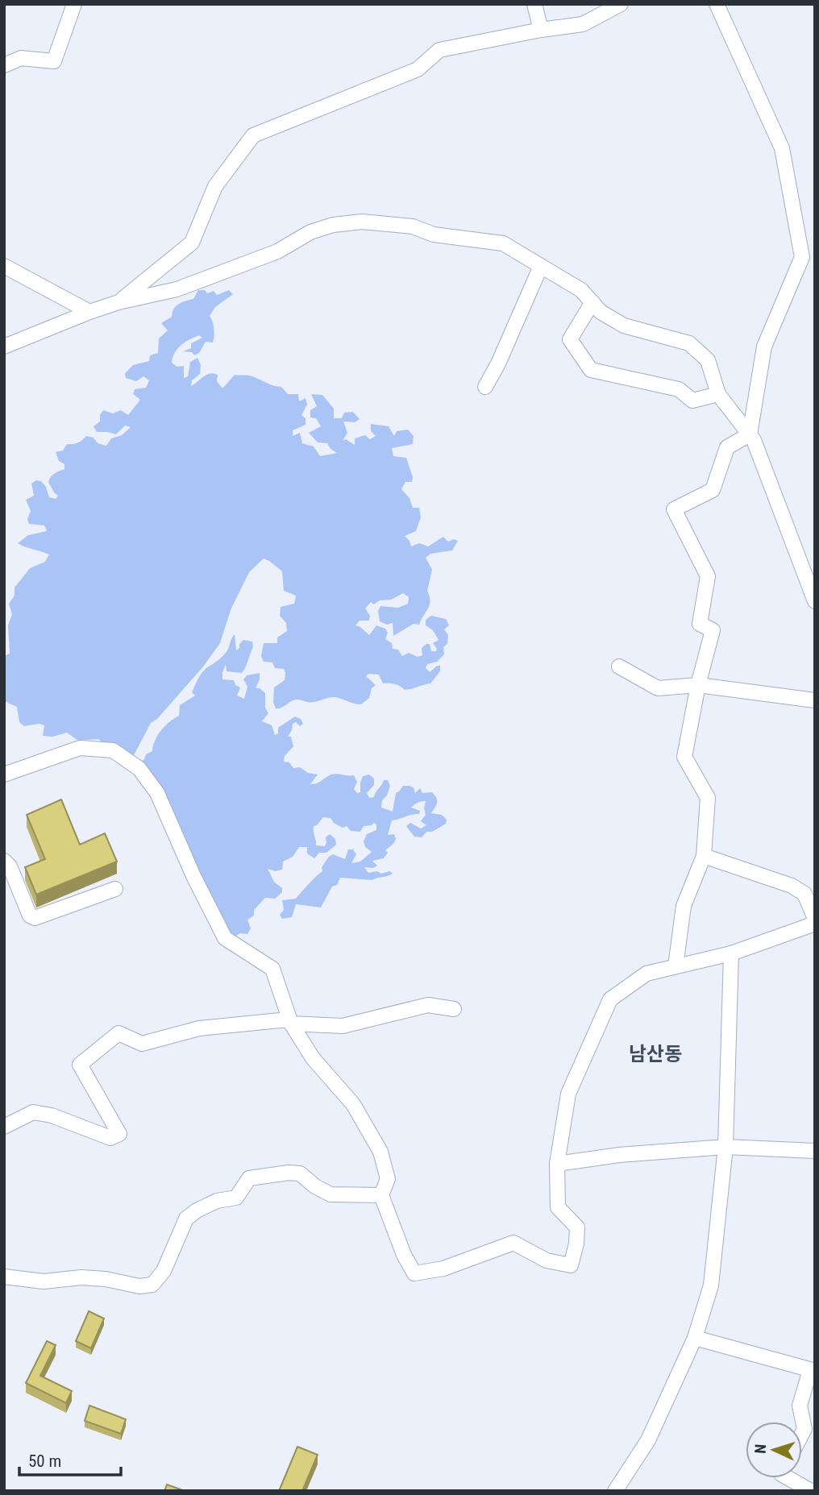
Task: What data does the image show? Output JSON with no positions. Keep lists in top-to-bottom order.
{
  "districts": ["남산동"],
  "scale_bar": "50 m",
  "north": "left"
}
